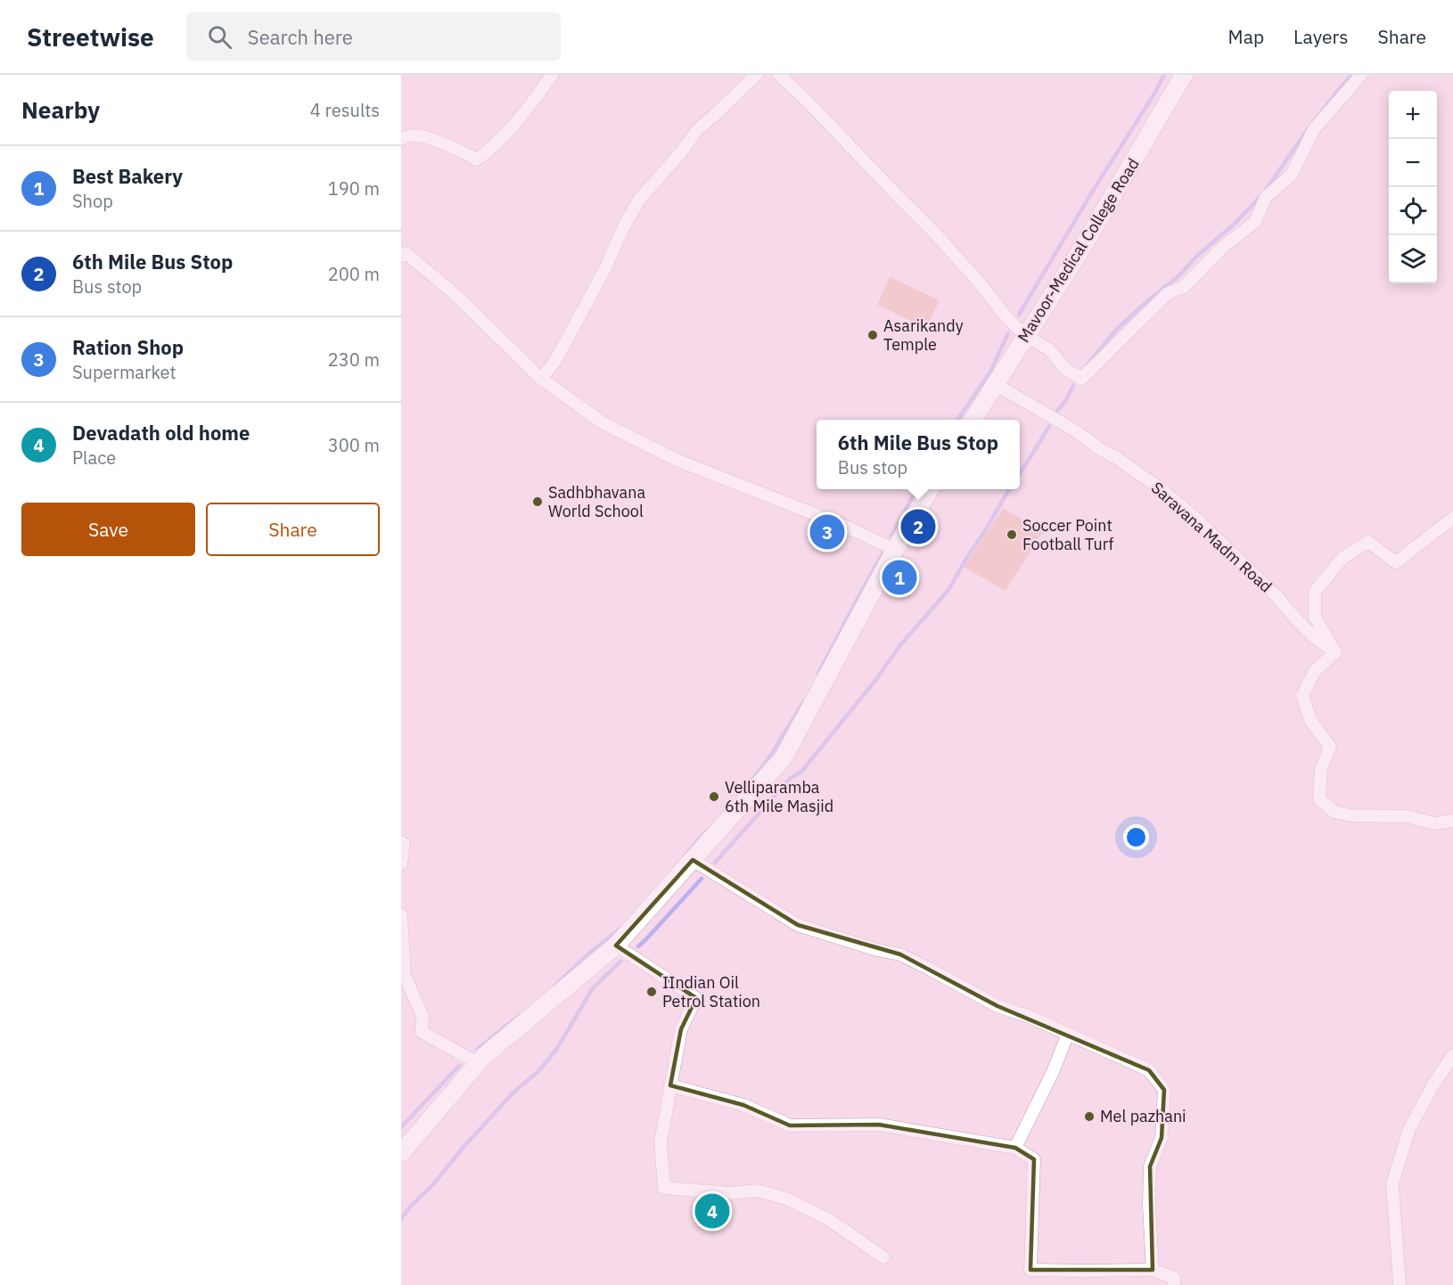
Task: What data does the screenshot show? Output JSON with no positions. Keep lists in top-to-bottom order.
{
  "streets": {
    "main road": ["Mavoor-Medical College Road"],
    "street": ["Saravana Madm Road"]
  },
  "crossings": [
    ["Mavoor-Medical College Road", "Saravana Madm Road"]
  ],
  "places": [
    "Asarikandy Temple",
    "Sadhbhavana World School",
    "Soccer Point Football Turf",
    "Velliparamba 6th Mile Masjid",
    "IIndian Oil Petrol Station",
    "Mel pazhani"
  ],
  "page": {
    "header": "Streetwise",
    "search": "Search here",
    "nav": ["Map", "Layers", "Share"],
    "heading": ["Nearby", "4 results"],
    "map_buttons": ["+", "−"],
    "list": [
      {
        "mark": "1",
        "name": "Best Bakery",
        "note": "Shop",
        "value": "190 m"
      },
      {
        "mark": "2",
        "name": "6th Mile Bus Stop",
        "note": "Bus stop",
        "value": "200 m"
      },
      {
        "mark": "3",
        "name": "Ration Shop",
        "note": "Supermarket",
        "value": "230 m"
      },
      {
        "mark": "4",
        "name": "Devadath old home",
        "note": "Place",
        "value": "300 m"
      }
    ],
    "popup": ["6th Mile Bus Stop", "Bus stop"],
    "buttons": ["Save", "Share"],
    "pins": [
      "2",
      "3",
      "1",
      "4"
    ]
  }
}
